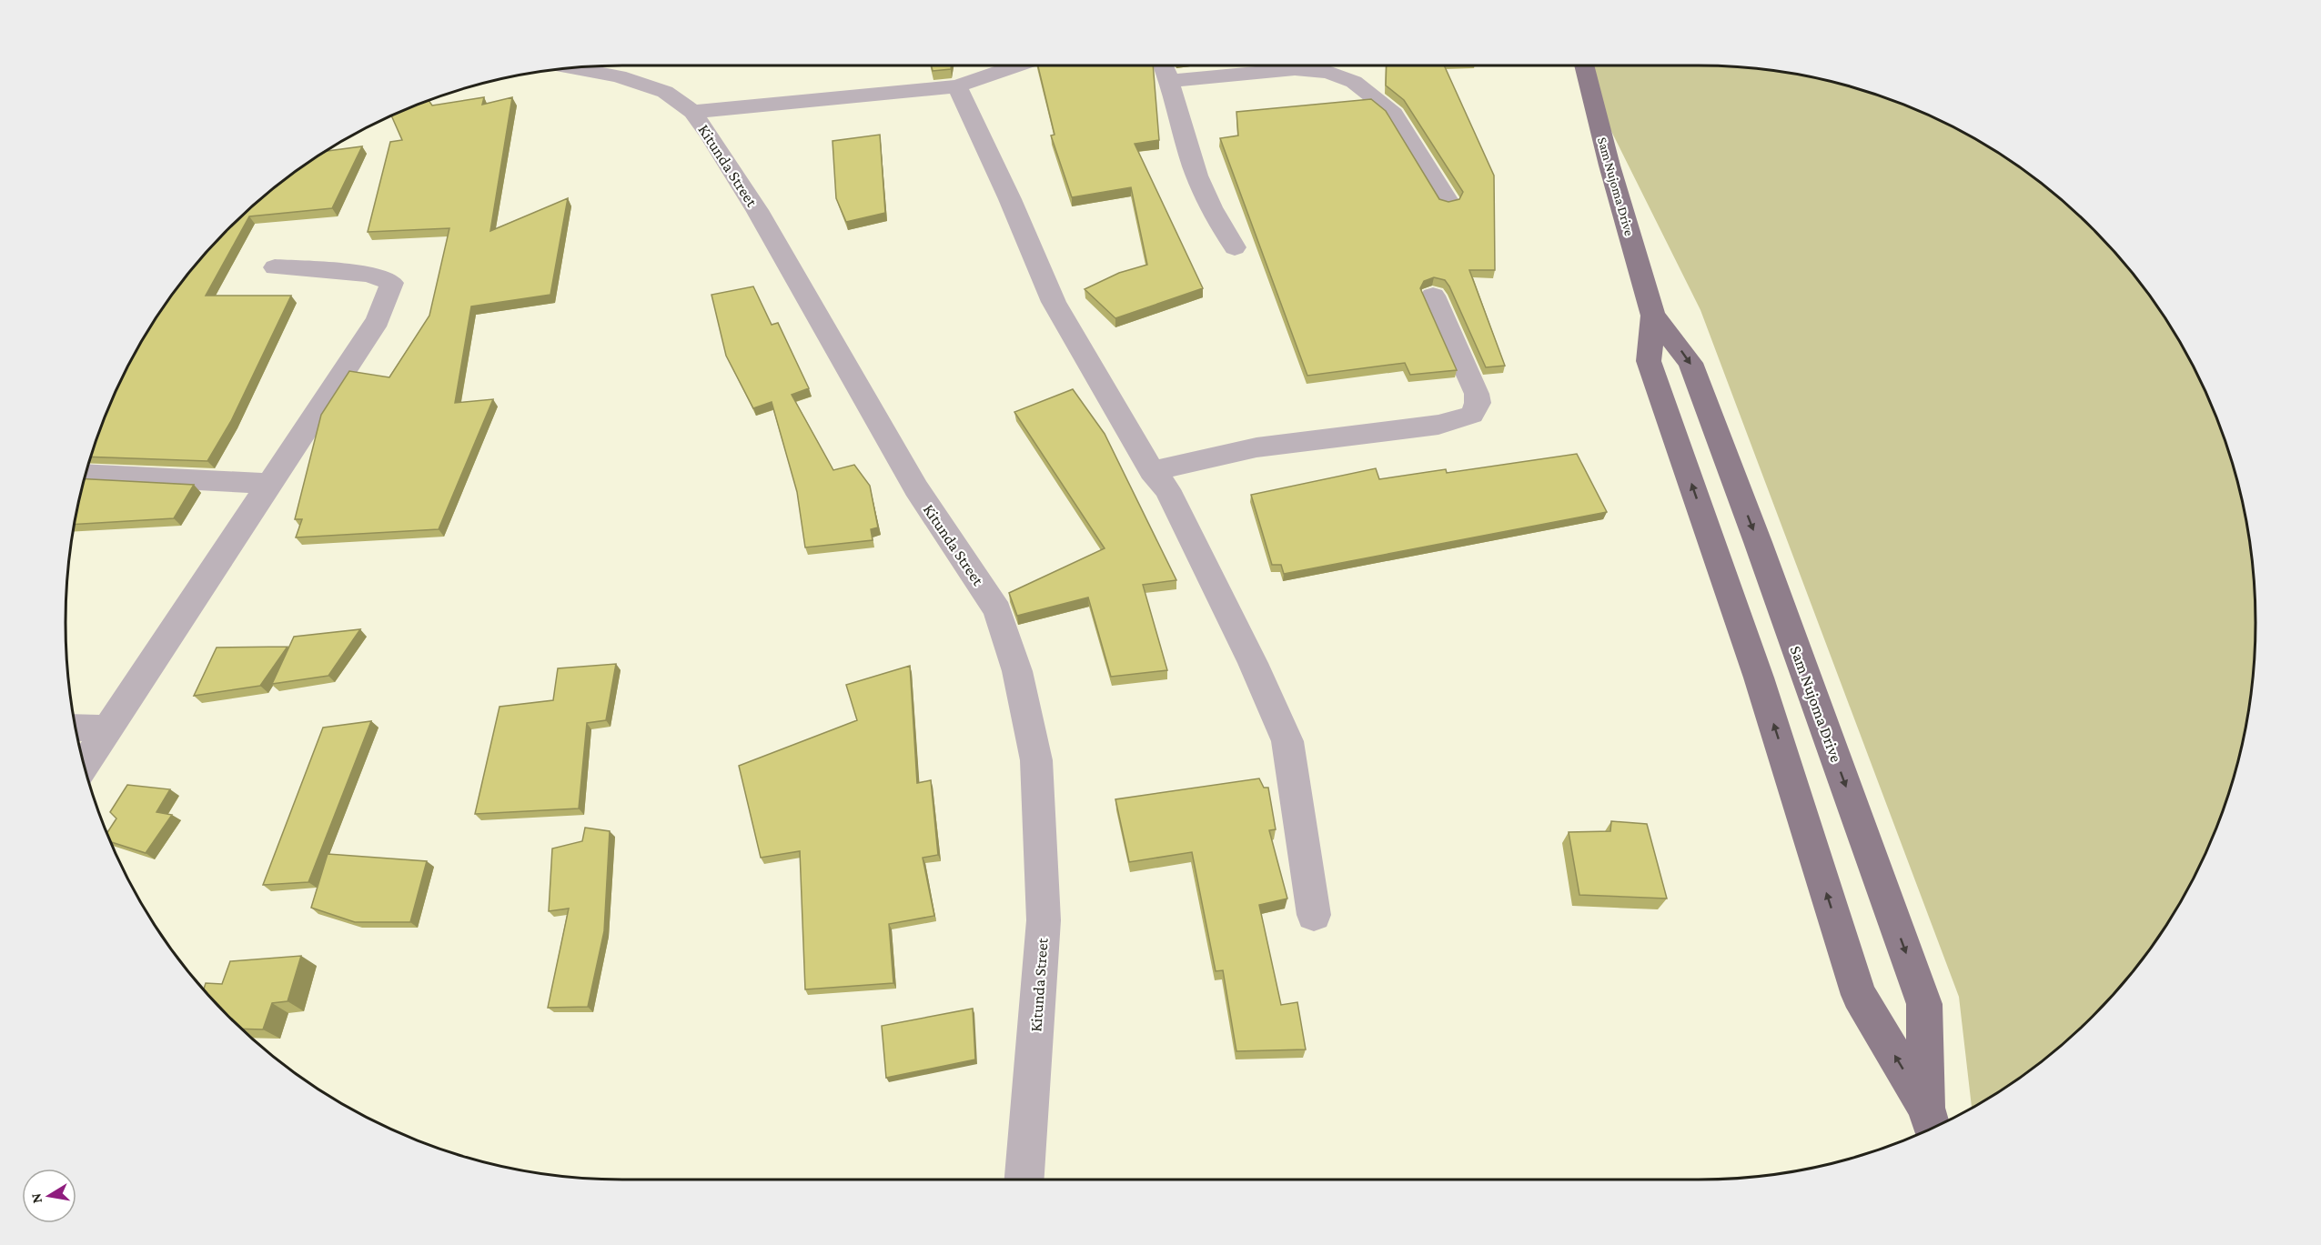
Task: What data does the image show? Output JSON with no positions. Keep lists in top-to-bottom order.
{
  "streets": {
    "main road": ["Sam Nujoma Drive"],
    "street": ["Kitunda Street"]
  },
  "north": "left"
}
